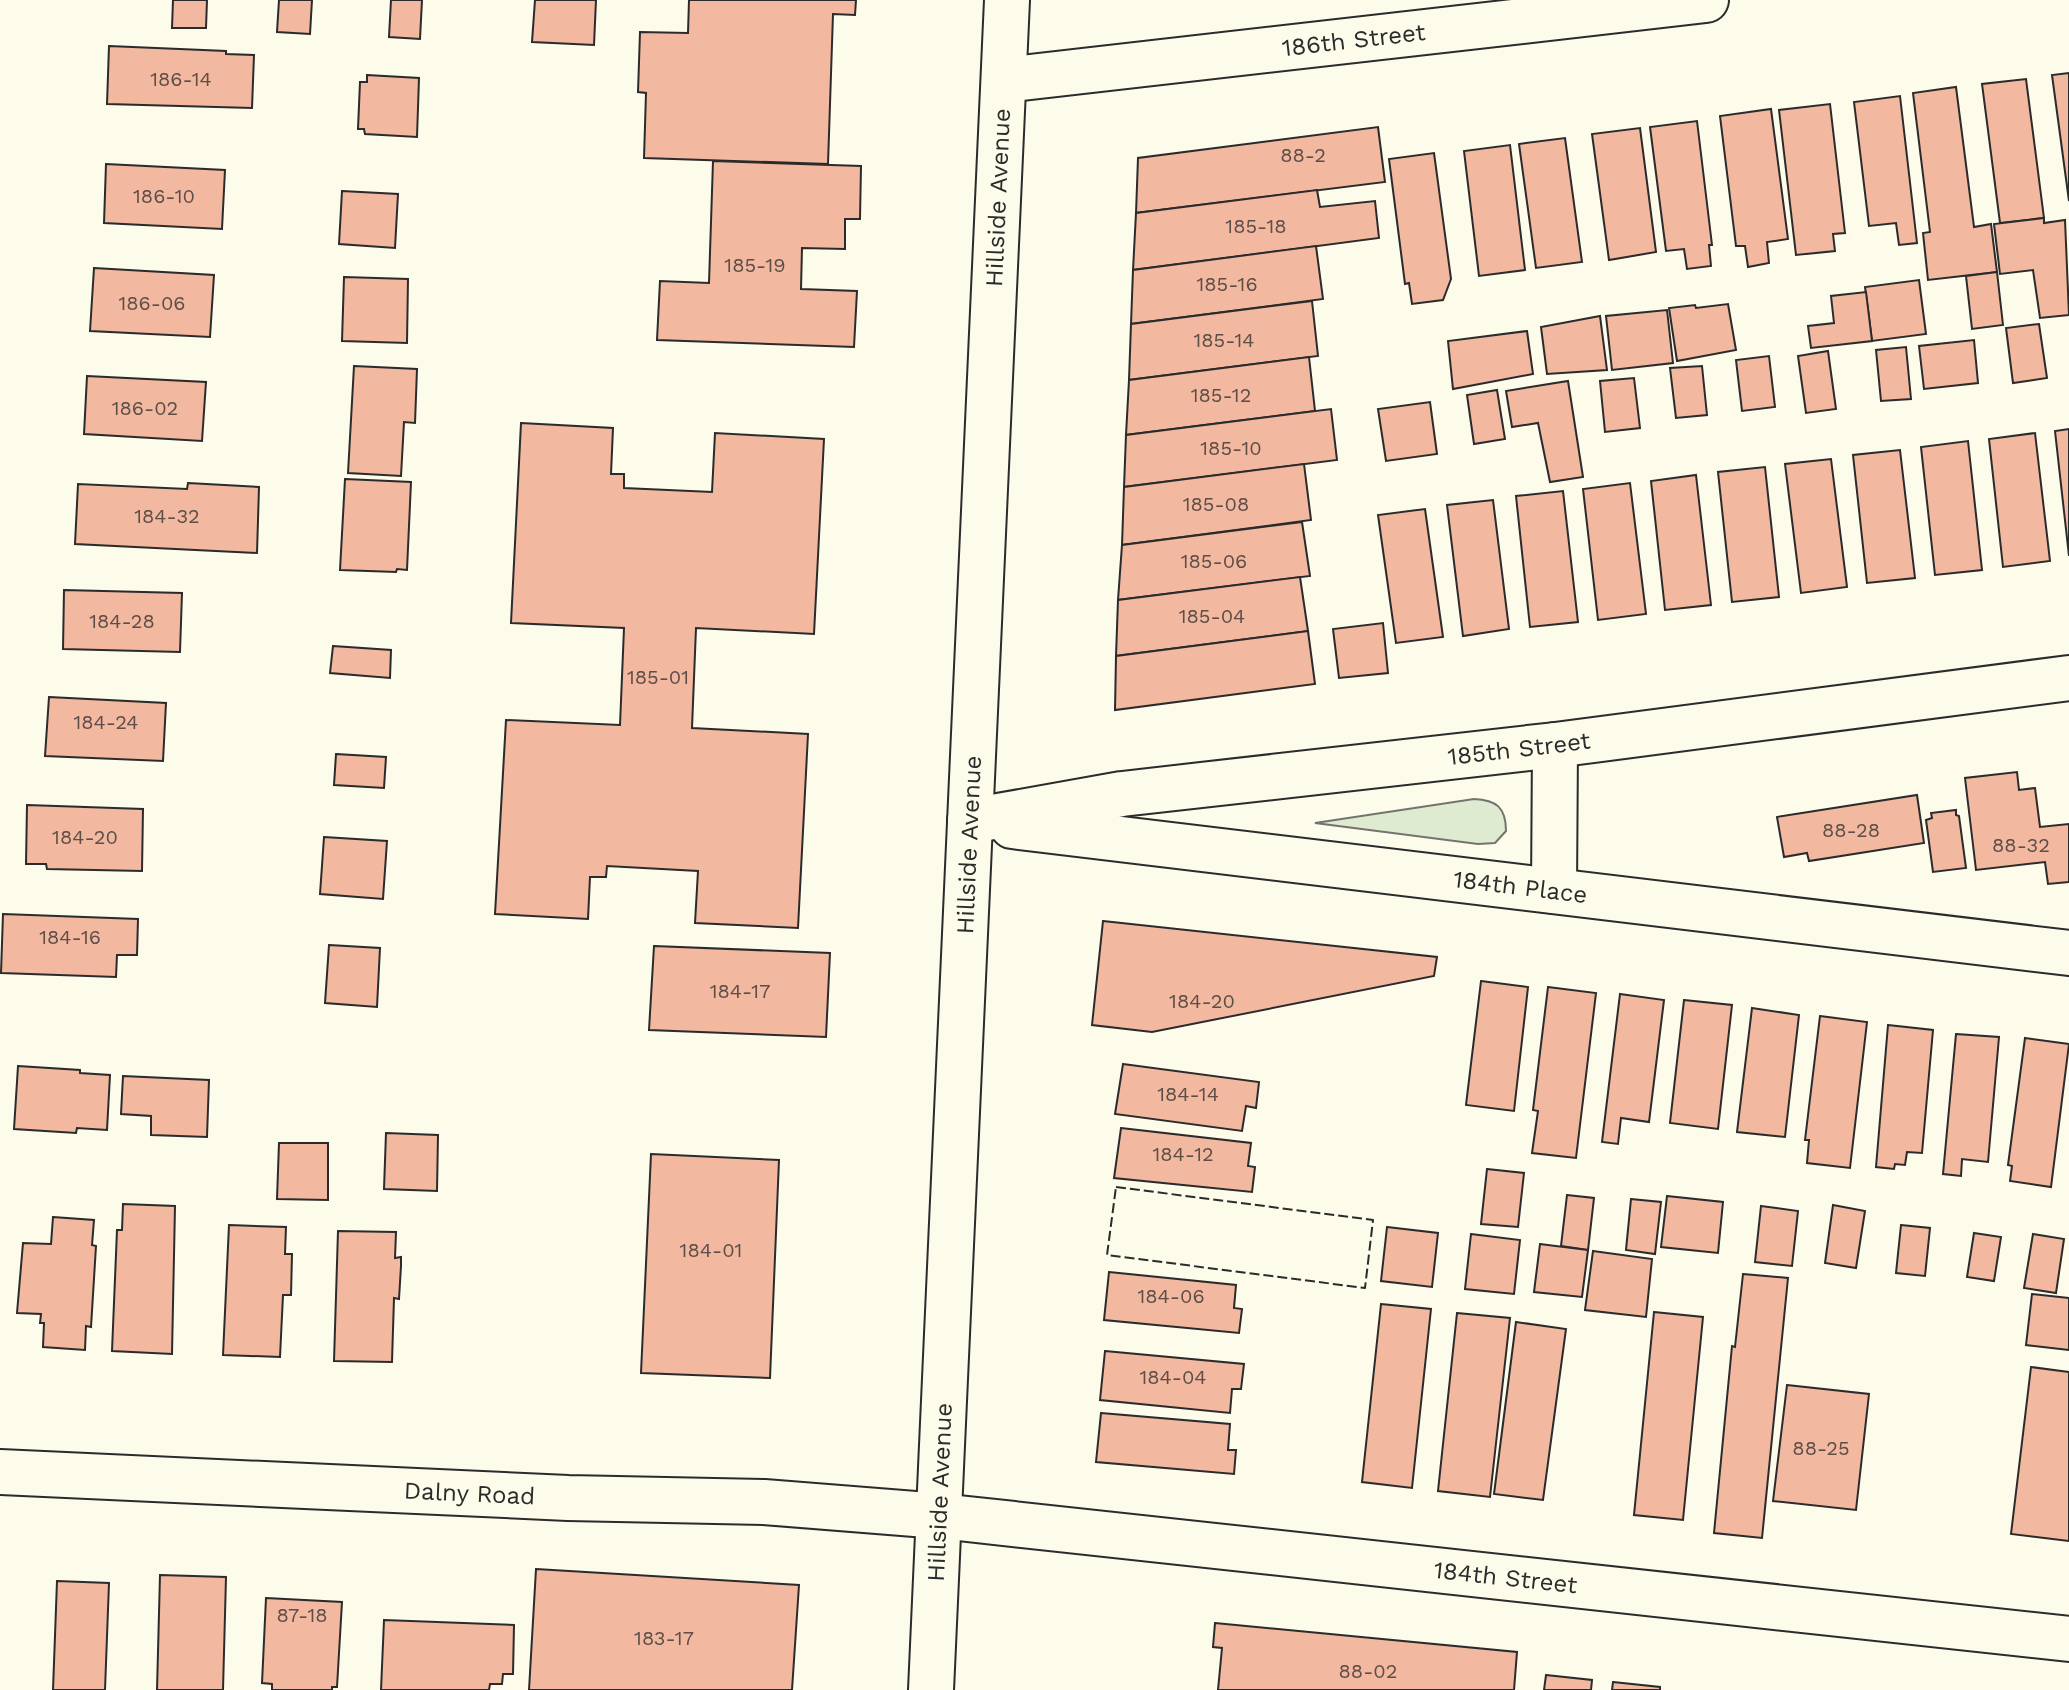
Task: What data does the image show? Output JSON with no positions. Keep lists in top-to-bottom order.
{
  "streets": {
    "street": [
      "186th Street",
      "Hillside Avenue",
      "185th Street",
      "184th Place",
      "Dalny Road",
      "184th Street"
    ]
  },
  "crossings": [
    ["186th Street", "Hillside Avenue"],
    ["Hillside Avenue", "185th Street"],
    ["Hillside Avenue", "184th Place"],
    ["Hillside Avenue", "Dalny Road"],
    ["Hillside Avenue", "184th Street"],
    ["185th Street", "184th Place"],
    ["Dalny Road", "184th Street"]
  ],
  "house_numbers": [
    "186-14",
    "88-2",
    "186-10",
    "185-18",
    "185-19",
    "185-16",
    "186-06",
    "185-14",
    "185-12",
    "186-02",
    "185-10",
    "185-08",
    "184-32",
    "185-06",
    "185-04",
    "184-28",
    "185-01",
    "184-24",
    "88-28",
    "184-20",
    "88-32",
    "184-16",
    "184-17",
    "184-20",
    "184-14",
    "184-12",
    "184-01",
    "184-06",
    "184-04",
    "88-25",
    "87-18",
    "183-17",
    "88-02"
  ]
}
